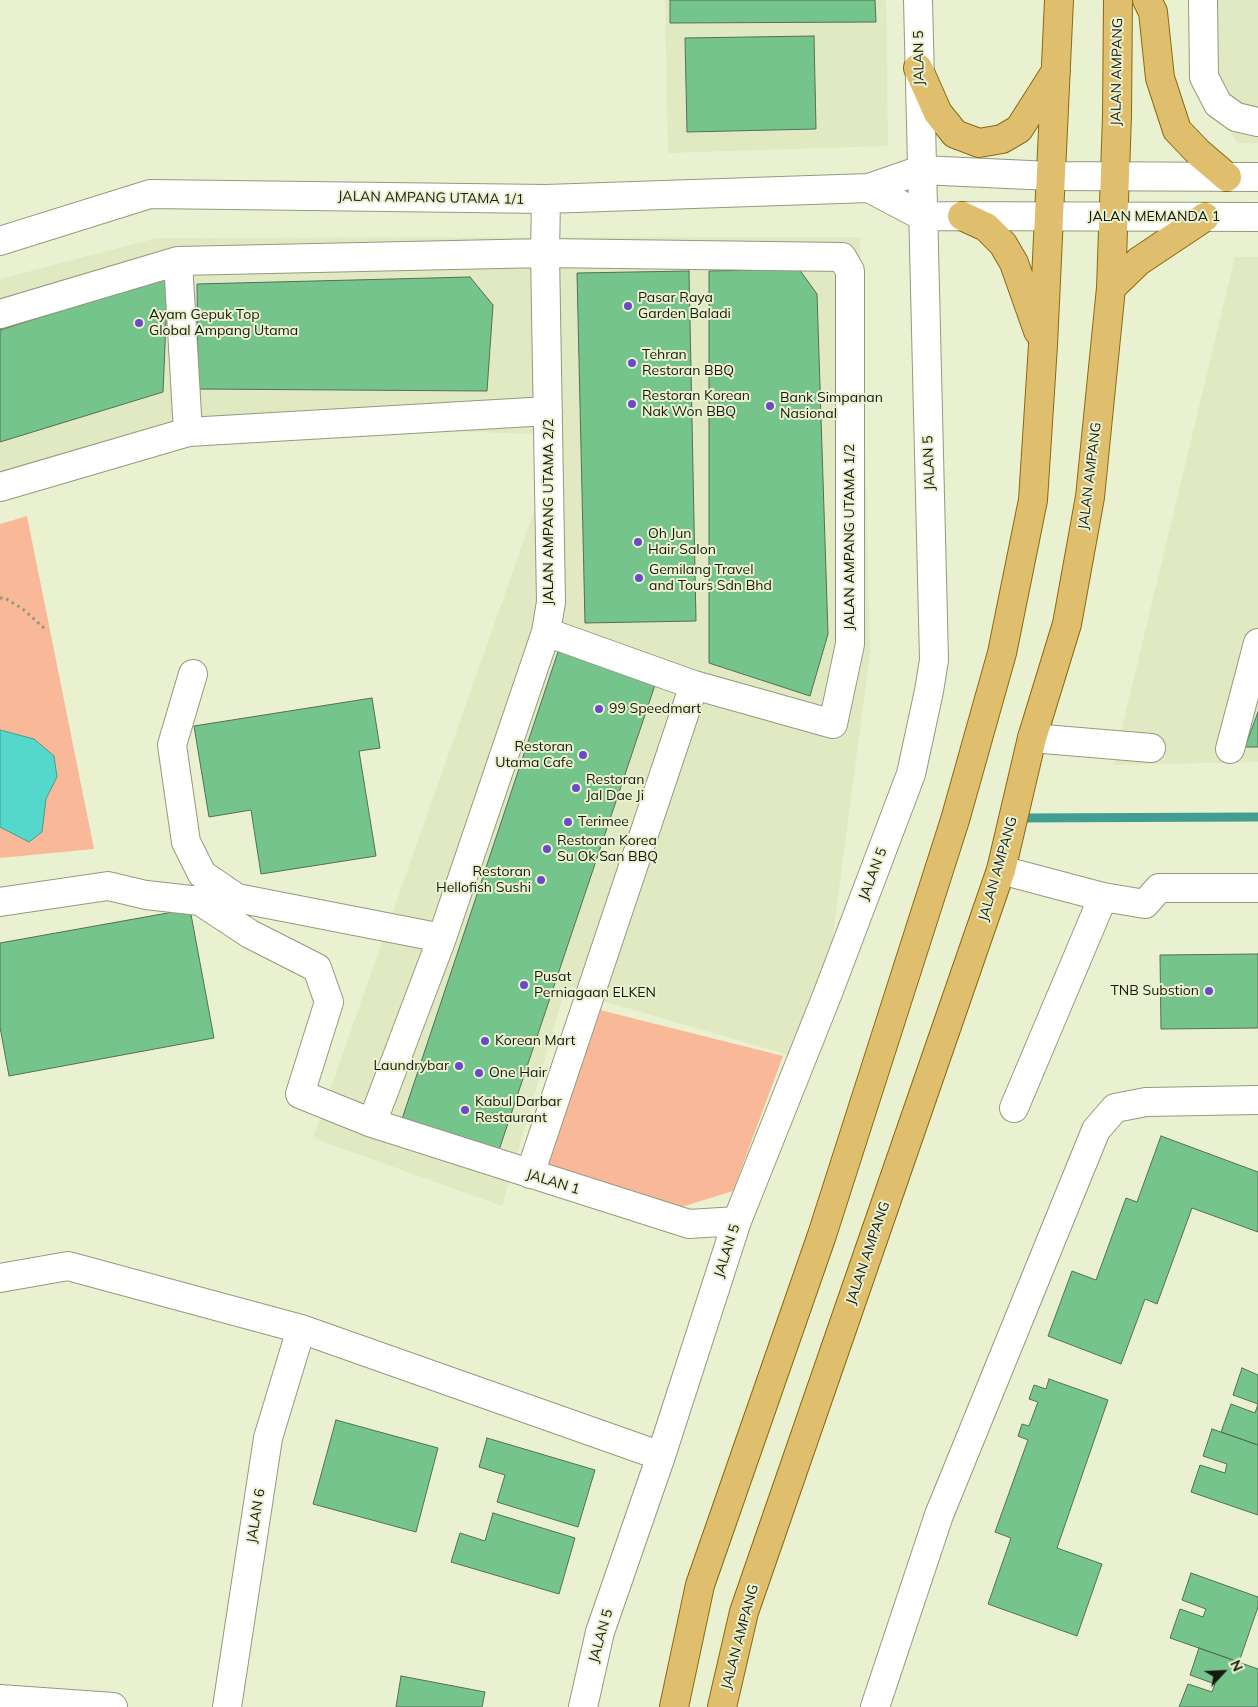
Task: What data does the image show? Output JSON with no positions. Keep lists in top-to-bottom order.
{
  "streets": {
    "main road": ["JALAN AMPANG"],
    "street": [
      "JALAN 5",
      "JALAN AMPANG UTAMA 1/1",
      "JALAN MEMANDA 1",
      "JALAN AMPANG UTAMA 2/2",
      "JALAN AMPANG UTAMA 1/2",
      "JALAN 1",
      "JALAN 6"
    ]
  },
  "crossings": [
    ["JALAN 5", "JALAN AMPANG UTAMA 1/1"],
    ["JALAN 5", "JALAN 1"],
    ["JALAN AMPANG", "JALAN MEMANDA 1"],
    ["JALAN AMPANG UTAMA 1/1", "JALAN MEMANDA 1"],
    ["JALAN AMPANG UTAMA 1/1", "JALAN AMPANG UTAMA 2/2"],
    ["JALAN AMPANG UTAMA 2/2", "JALAN AMPANG UTAMA 1/2"],
    ["JALAN AMPANG UTAMA 2/2", "JALAN 1"]
  ],
  "places": [
    "Pasar Raya Garden Baladi",
    "Ayam Gepuk Top Global Ampang Utama",
    "Tehran Restoran BBQ",
    "Restoran Korean Nak Won BBQ",
    "Bank Simpanan Nasional",
    "Oh Jun Hair Salon",
    "Gemilang Travel and Tours Sdn Bhd",
    "99 Speedmart",
    "Restoran Utama Cafe",
    "Restoran Jal Dae Ji",
    "Terimee",
    "Restoran Korea Su Ok San BBQ",
    "Restoran Hellofish Sushi",
    "Pusat Perniagaan ELKEN",
    "TNB Substion",
    "Korean Mart",
    "Laundrybar",
    "One Hair",
    "Kabul Darbar Restaurant"
  ],
  "north": "top right"
}
